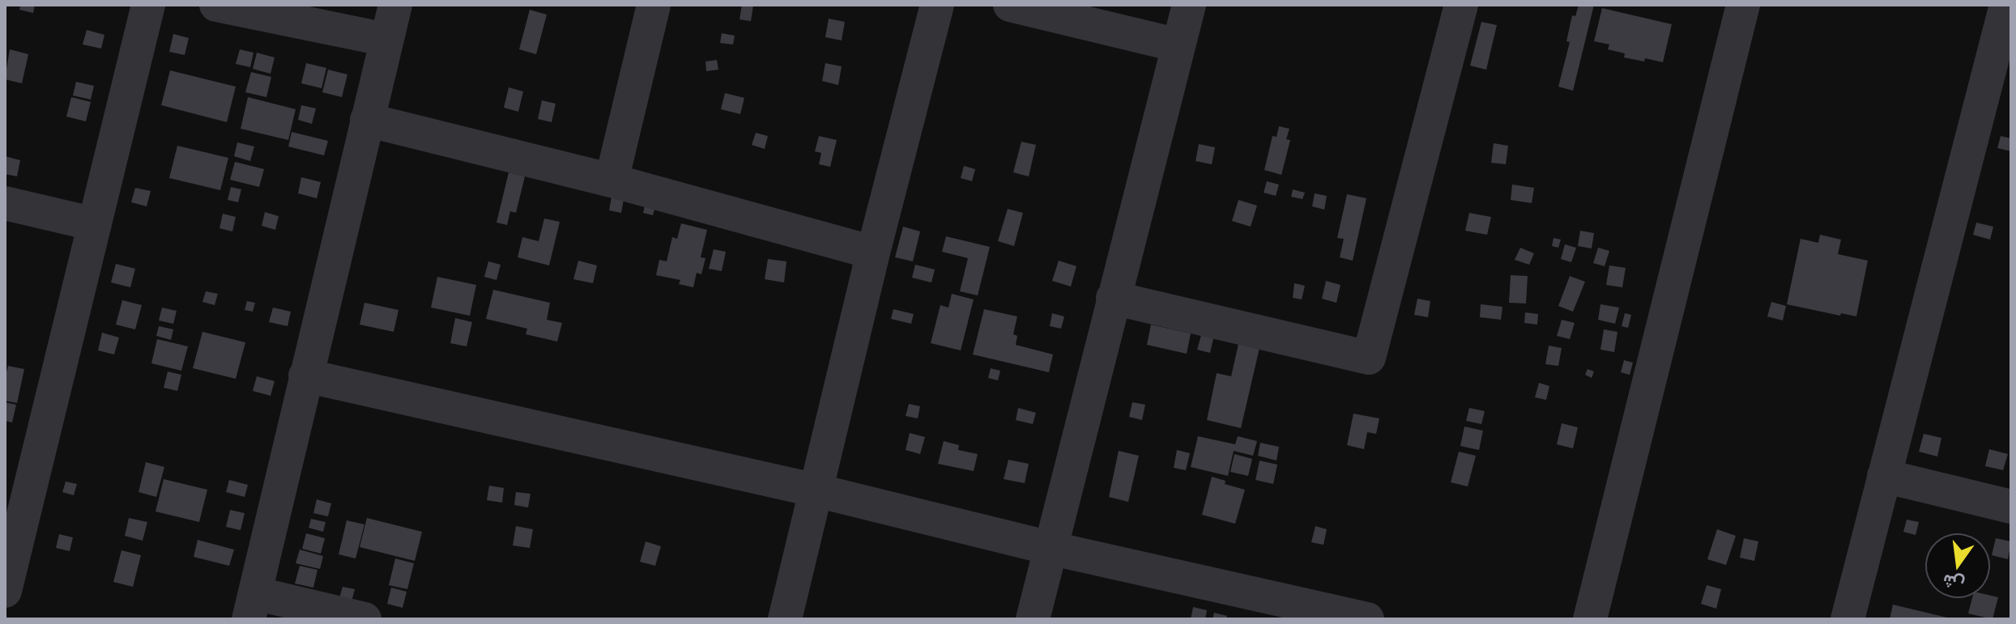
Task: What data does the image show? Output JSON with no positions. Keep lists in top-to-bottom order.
{
  "north": "bottom"
}
